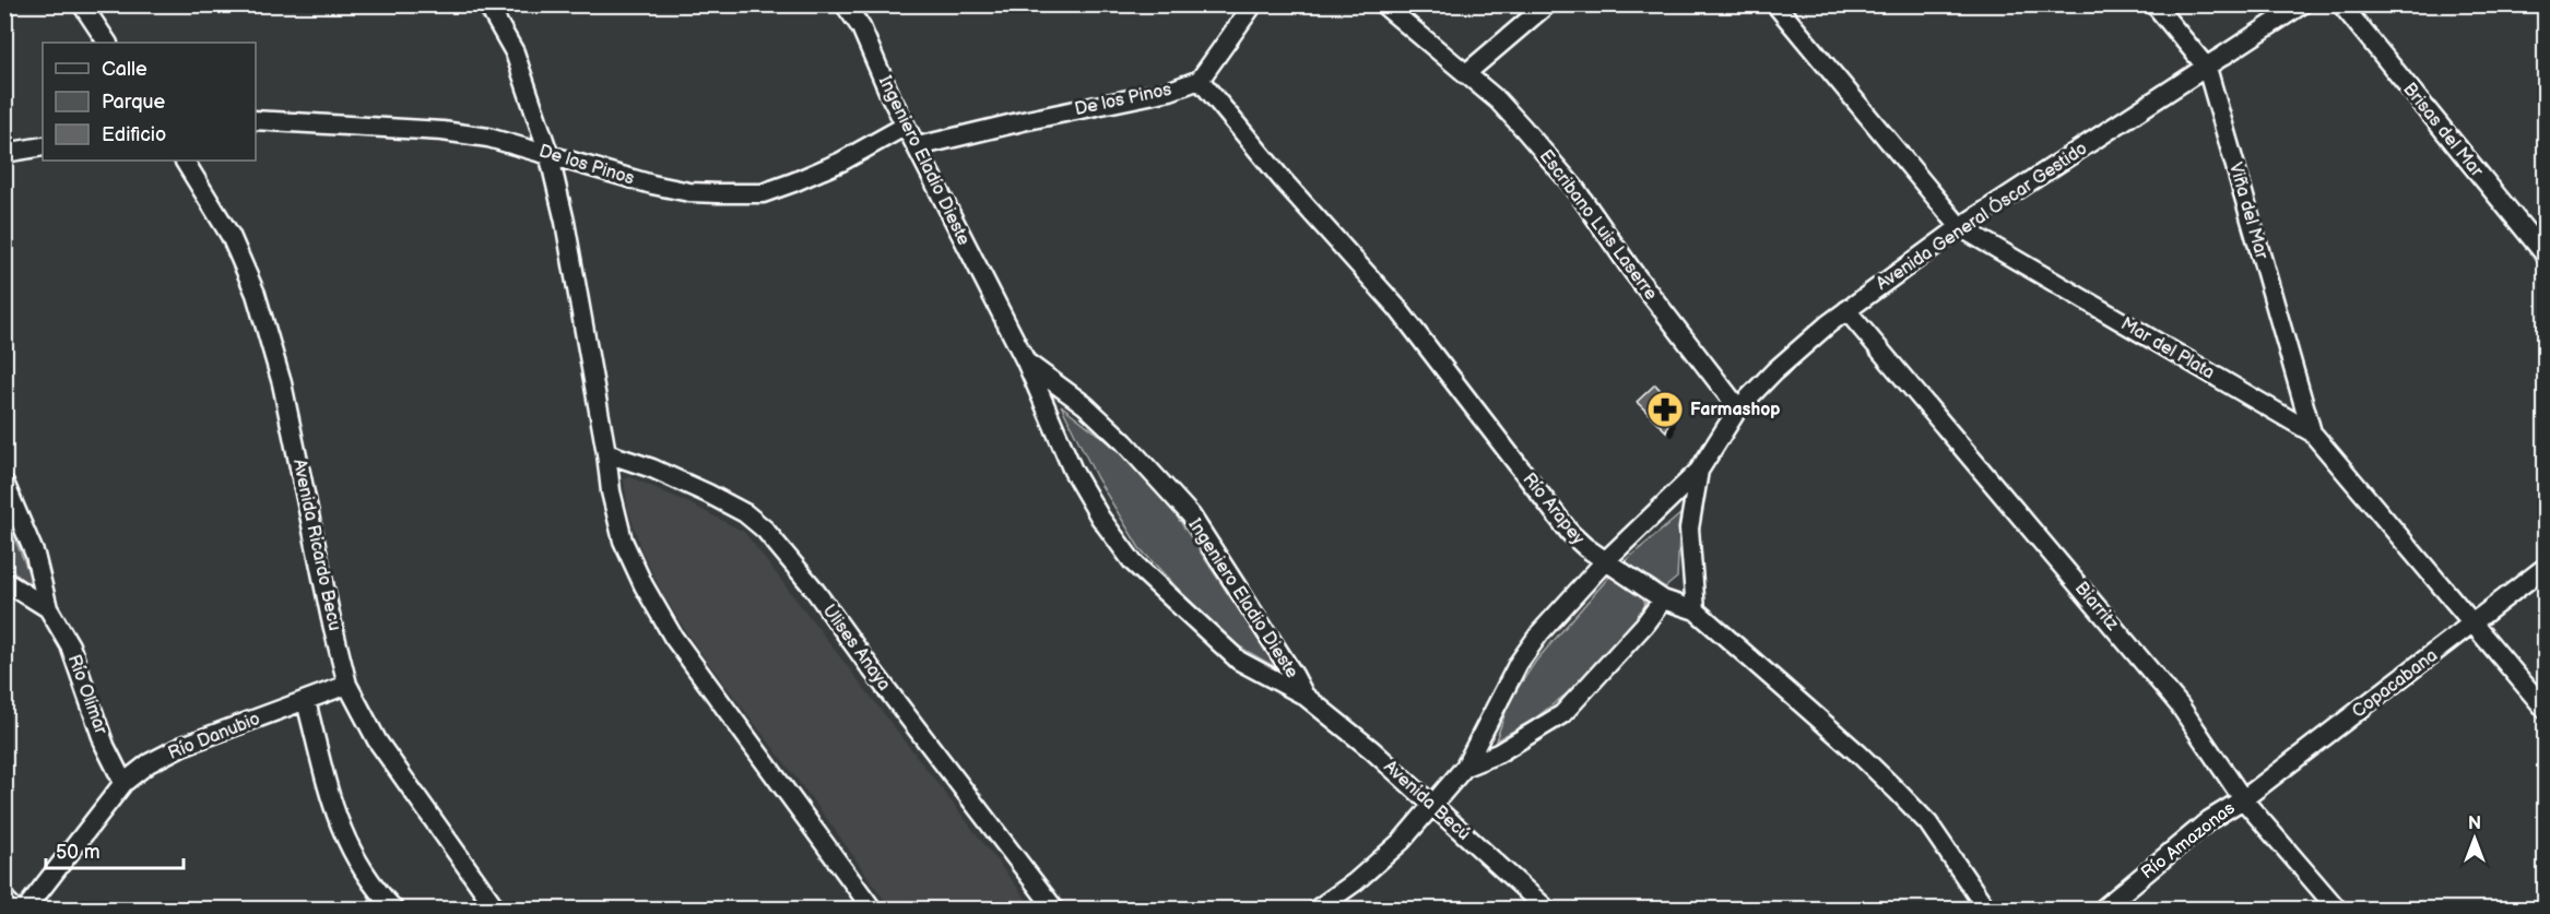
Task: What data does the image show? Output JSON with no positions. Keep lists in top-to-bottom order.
{
  "streets": {
    "street": [
      "De los Pinos",
      "Brisas del Mar",
      "Ingeniero Eladio Dieste",
      "Viña del Mar",
      "Avenida General Óscar Gestido",
      "Escribano Luis Laserre",
      "Mar del Plata",
      "Río Arapey",
      "Avenida Ricardo Becu",
      "Biarritz",
      "Ulises Anaya",
      "Copacabana",
      "Río Olimar",
      "Río Danubio",
      "Avenida Becú",
      "Río Amazonas"
    ]
  },
  "crossings": [
    ["De los Pinos", "Ingeniero Eladio Dieste"],
    ["De los Pinos", "Río Arapey"],
    ["Ingeniero Eladio Dieste", "Avenida Becú"],
    ["Viña del Mar", "Avenida General Óscar Gestido"],
    ["Viña del Mar", "Mar del Plata"],
    ["Avenida General Óscar Gestido", "Escribano Luis Laserre"],
    ["Avenida General Óscar Gestido", "Mar del Plata"],
    ["Avenida General Óscar Gestido", "Río Arapey"],
    ["Avenida General Óscar Gestido", "Biarritz"],
    ["Avenida General Óscar Gestido", "Avenida Becú"],
    ["Mar del Plata", "Copacabana"],
    ["Avenida Ricardo Becu", "Río Danubio"],
    ["Biarritz", "Copacabana"],
    ["Biarritz", "Río Amazonas"],
    ["Copacabana", "Río Amazonas"],
    ["Río Olimar", "Río Danubio"]
  ],
  "places": {
    "pharmacy": ["Farmashop"]
  },
  "legend": ["Calle", "Parque", "Edificio"],
  "scale_bar": "50 m",
  "north": "top"
}
